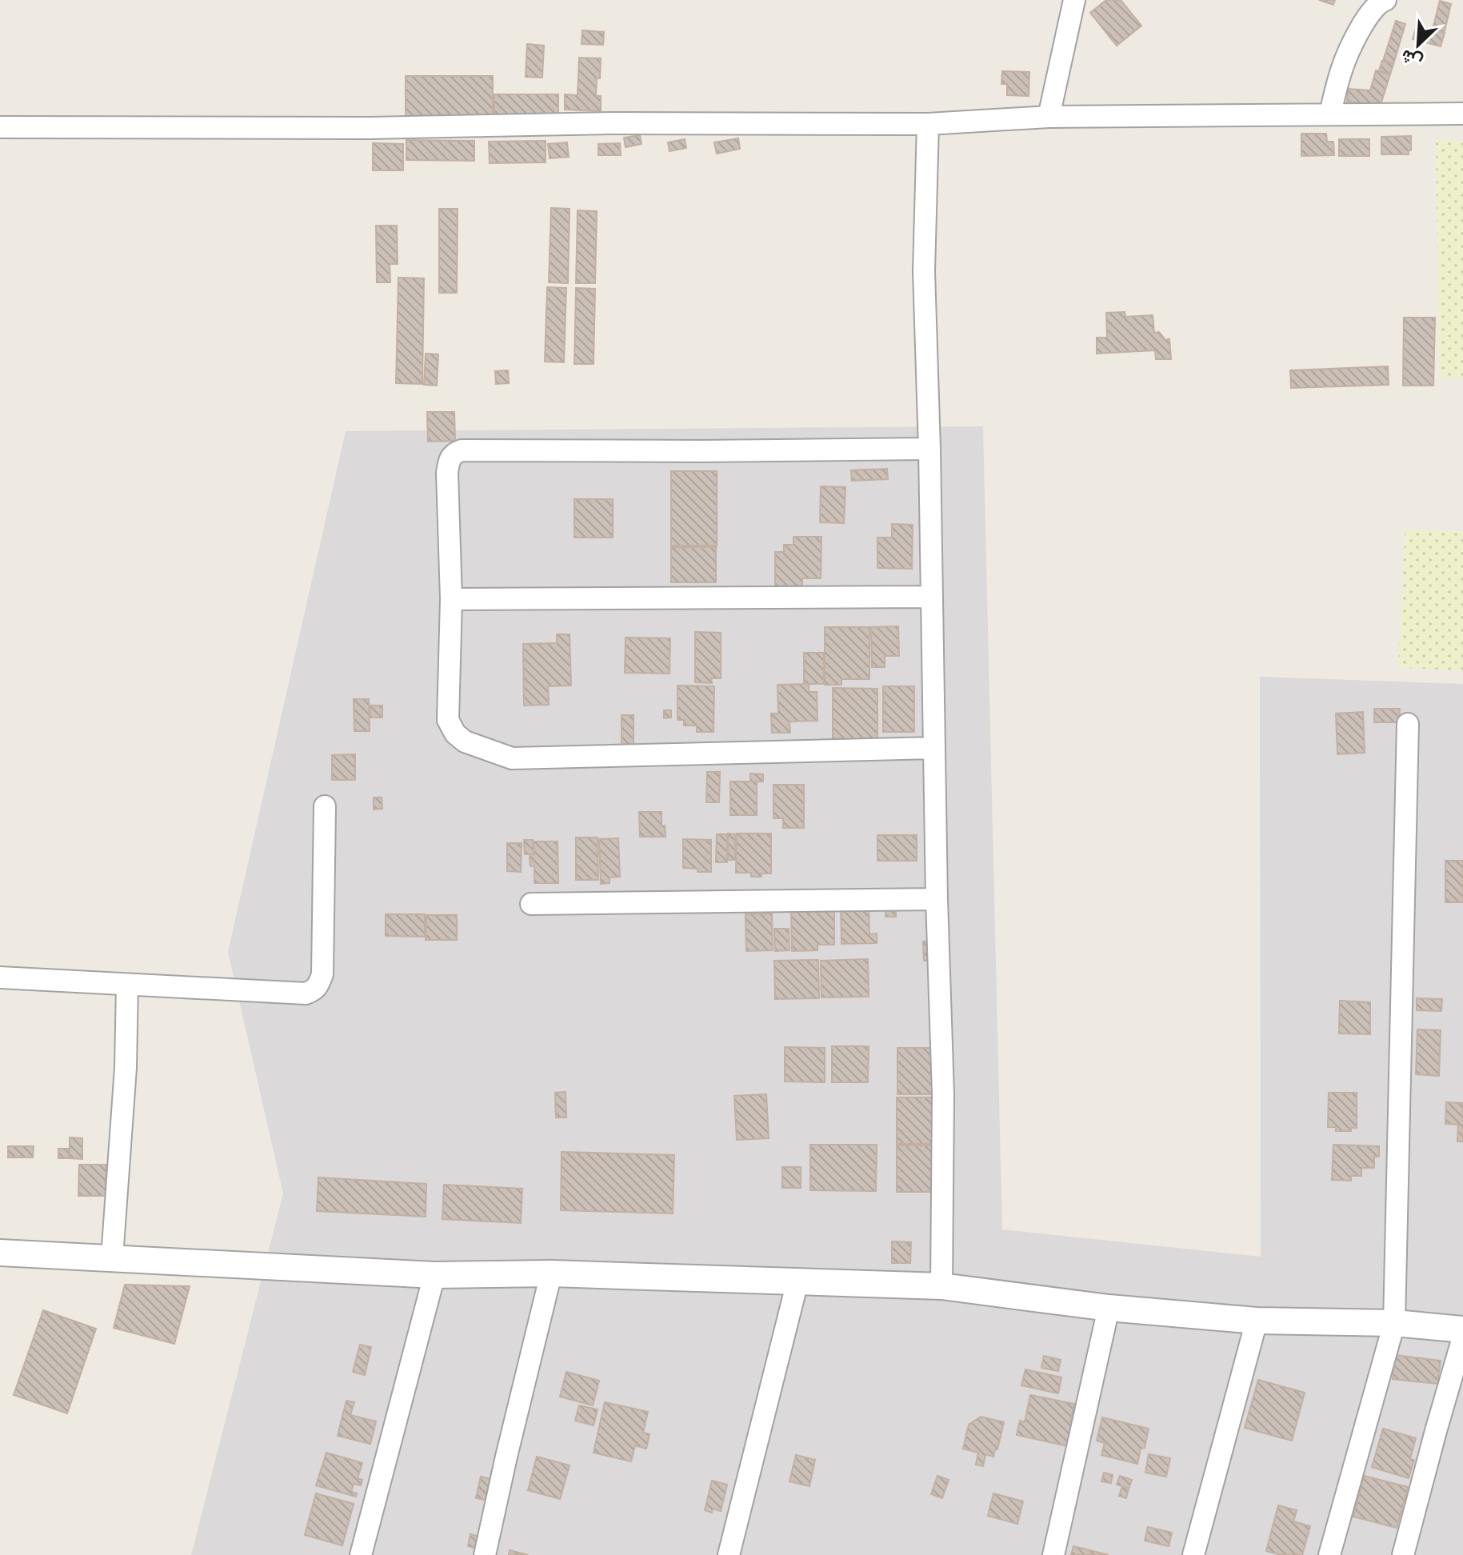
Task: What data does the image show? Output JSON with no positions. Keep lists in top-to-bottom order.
{
  "north": "bottom left"
}
